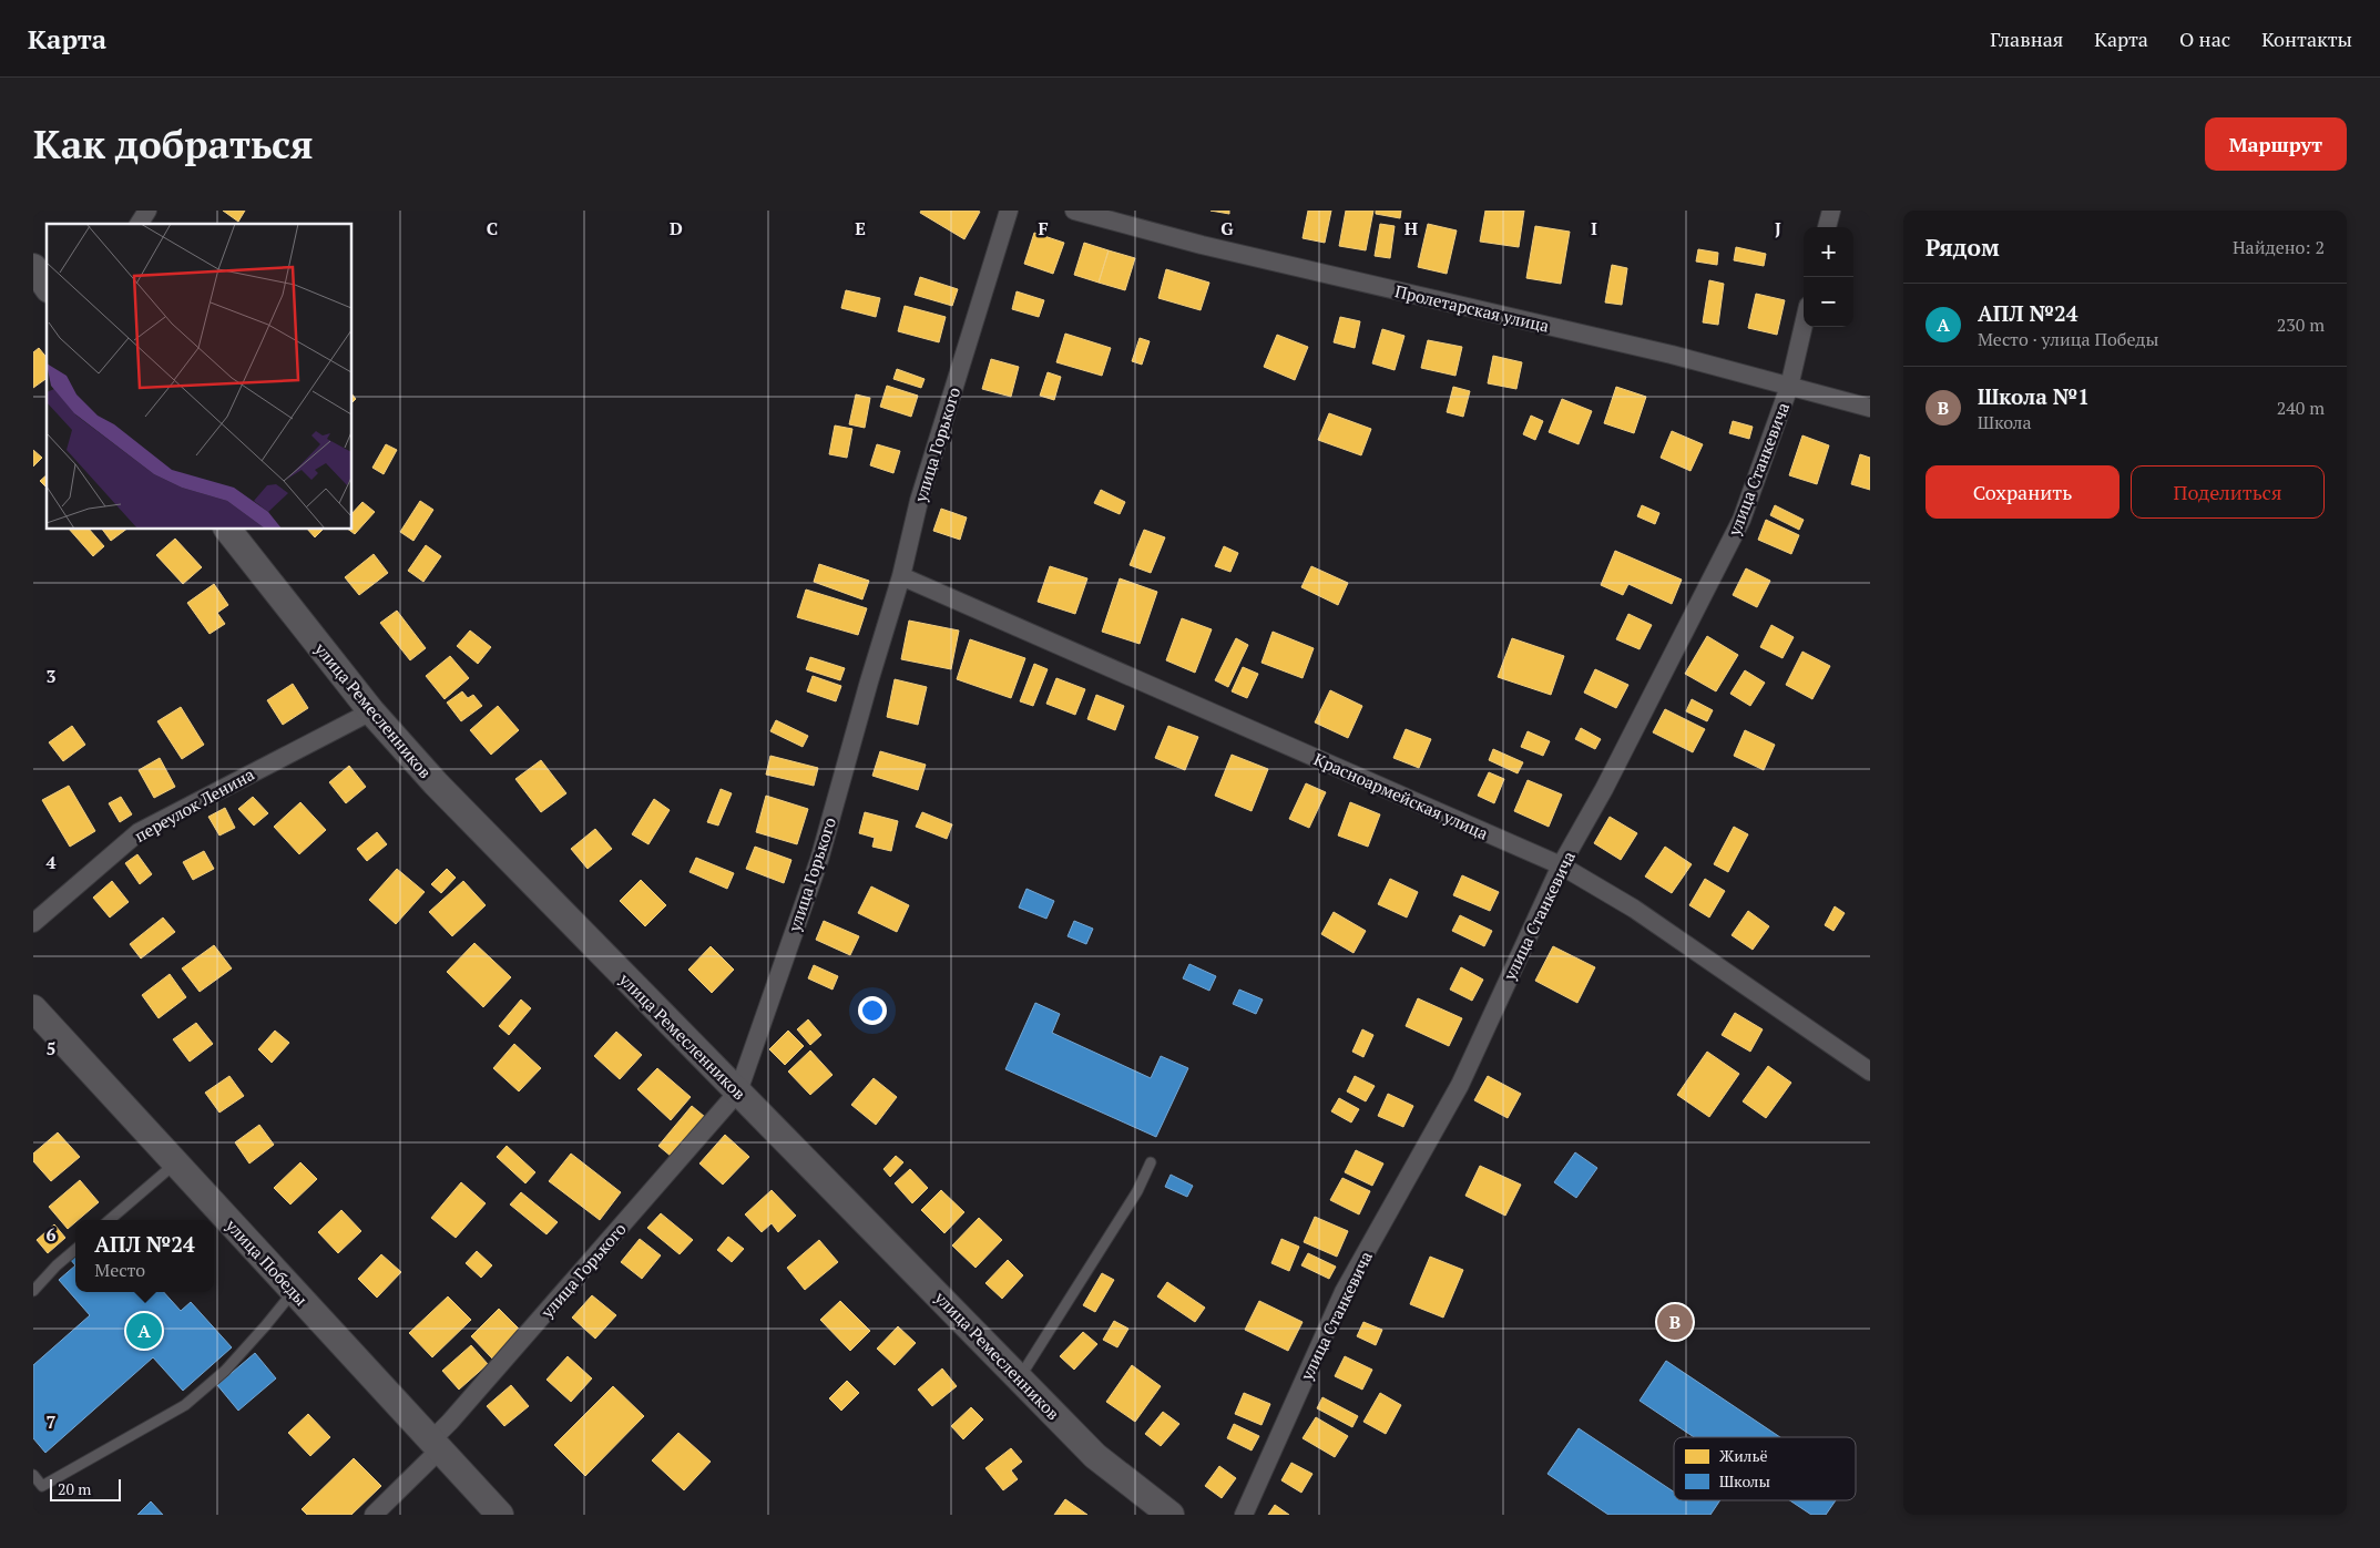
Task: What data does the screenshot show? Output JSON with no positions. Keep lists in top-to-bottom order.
{
  "streets": {
    "street": [
      "Пролетарская улица",
      "улица Горького",
      "улица Станкевича",
      "улица Ремесленников",
      "Красноармейская улица",
      "переулок Ленина",
      "улица Победы"
    ]
  },
  "crossings": [
    ["Пролетарская улица", "улица Станкевича"],
    ["улица Горького", "улица Ремесленников"],
    ["улица Горького", "Красноармейская улица"],
    ["улица Горького", "улица Победы"],
    ["улица Станкевича", "Красноармейская улица"],
    ["улица Ремесленников", "переулок Ленина"]
  ],
  "legend": ["Жильё", "Школы"],
  "scale_bar": "20 m",
  "page": {
    "header": "Карта",
    "nav": [
      "Главная",
      "Карта",
      "О нас",
      "Контакты"
    ],
    "buttons": [
      "Маршрут",
      ["Сохранить", "Поделиться"]
    ],
    "title": "Как добраться",
    "heading": ["Рядом", "Найдено: 2"],
    "map_buttons": ["+", "−"],
    "list": [
      {
        "mark": "A",
        "name": "АПЛ №24",
        "note": "Место · улица Победы",
        "value": "230 m"
      },
      {
        "mark": "B",
        "name": "Школа №1",
        "note": "Школа",
        "value": "240 m"
      }
    ],
    "popup": ["АПЛ №24", "Место"],
    "pins": ["B", "A"],
    "scale": "20 m"
  },
  "grid": {
    "columns": [
      "C",
      "D",
      "E",
      "F",
      "G",
      "H",
      "I",
      "J"
    ],
    "rows": [
      "3",
      "4",
      "5",
      "6",
      "7"
    ]
  }
}
